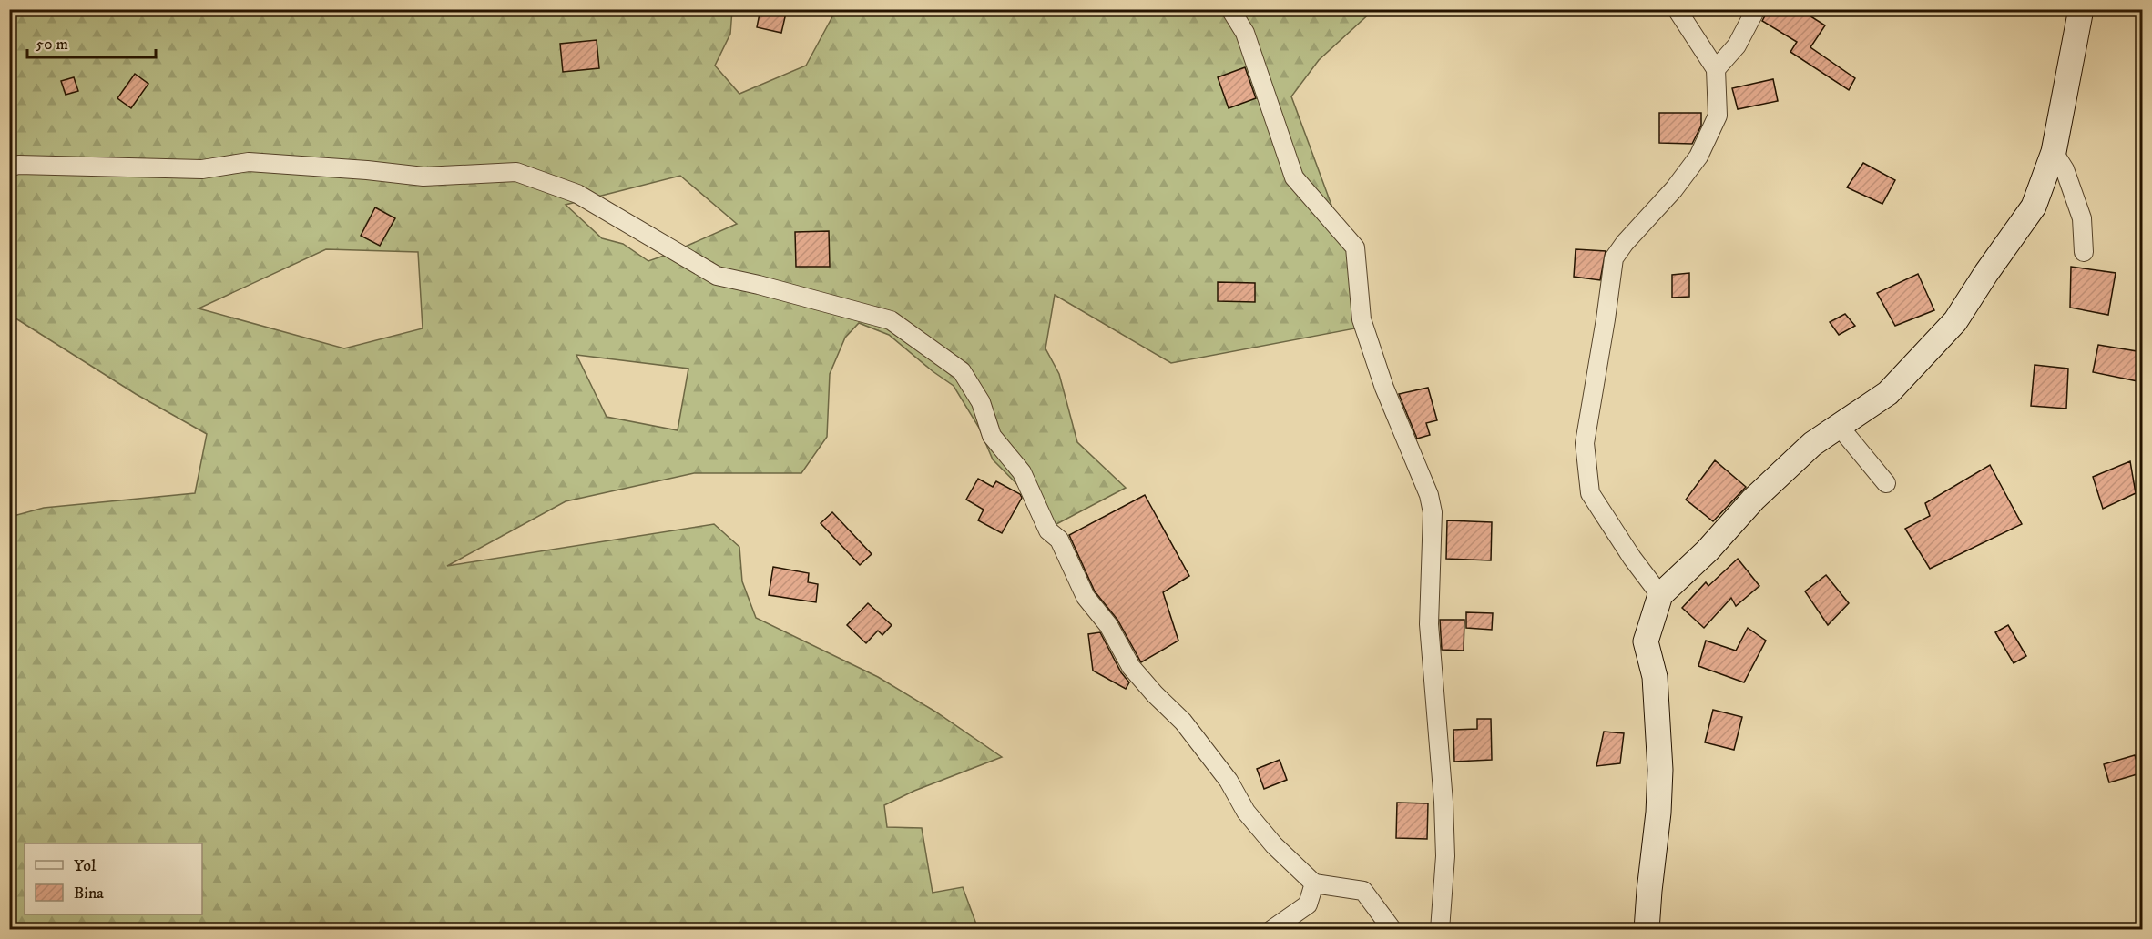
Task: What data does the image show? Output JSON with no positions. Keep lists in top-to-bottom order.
{
  "legend": ["Yol", "Bina"],
  "scale_bar": "50 m"
}
